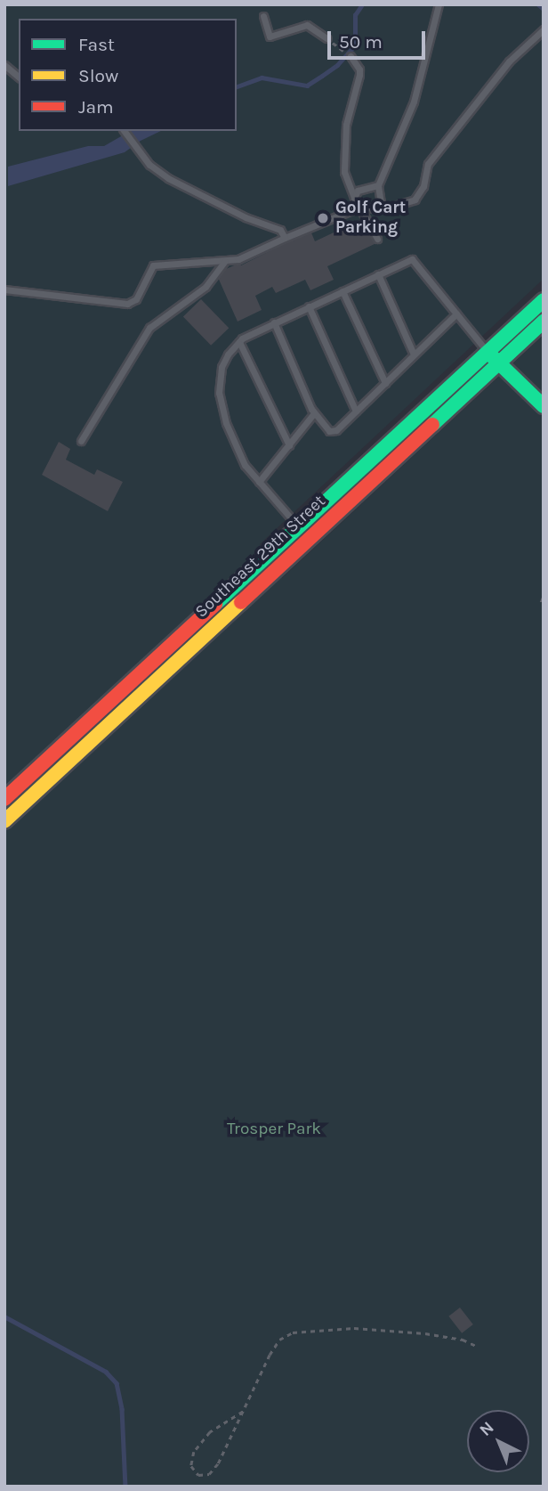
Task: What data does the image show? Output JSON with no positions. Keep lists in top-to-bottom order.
{
  "streets": {
    "main road": ["Southeast 29th Street"]
  },
  "parks": ["Trosper Park"],
  "places": ["Golf Cart Parking"],
  "legend": ["Fast", "Slow", "Jam"],
  "scale_bar": "50 m",
  "north": "top left"
}
